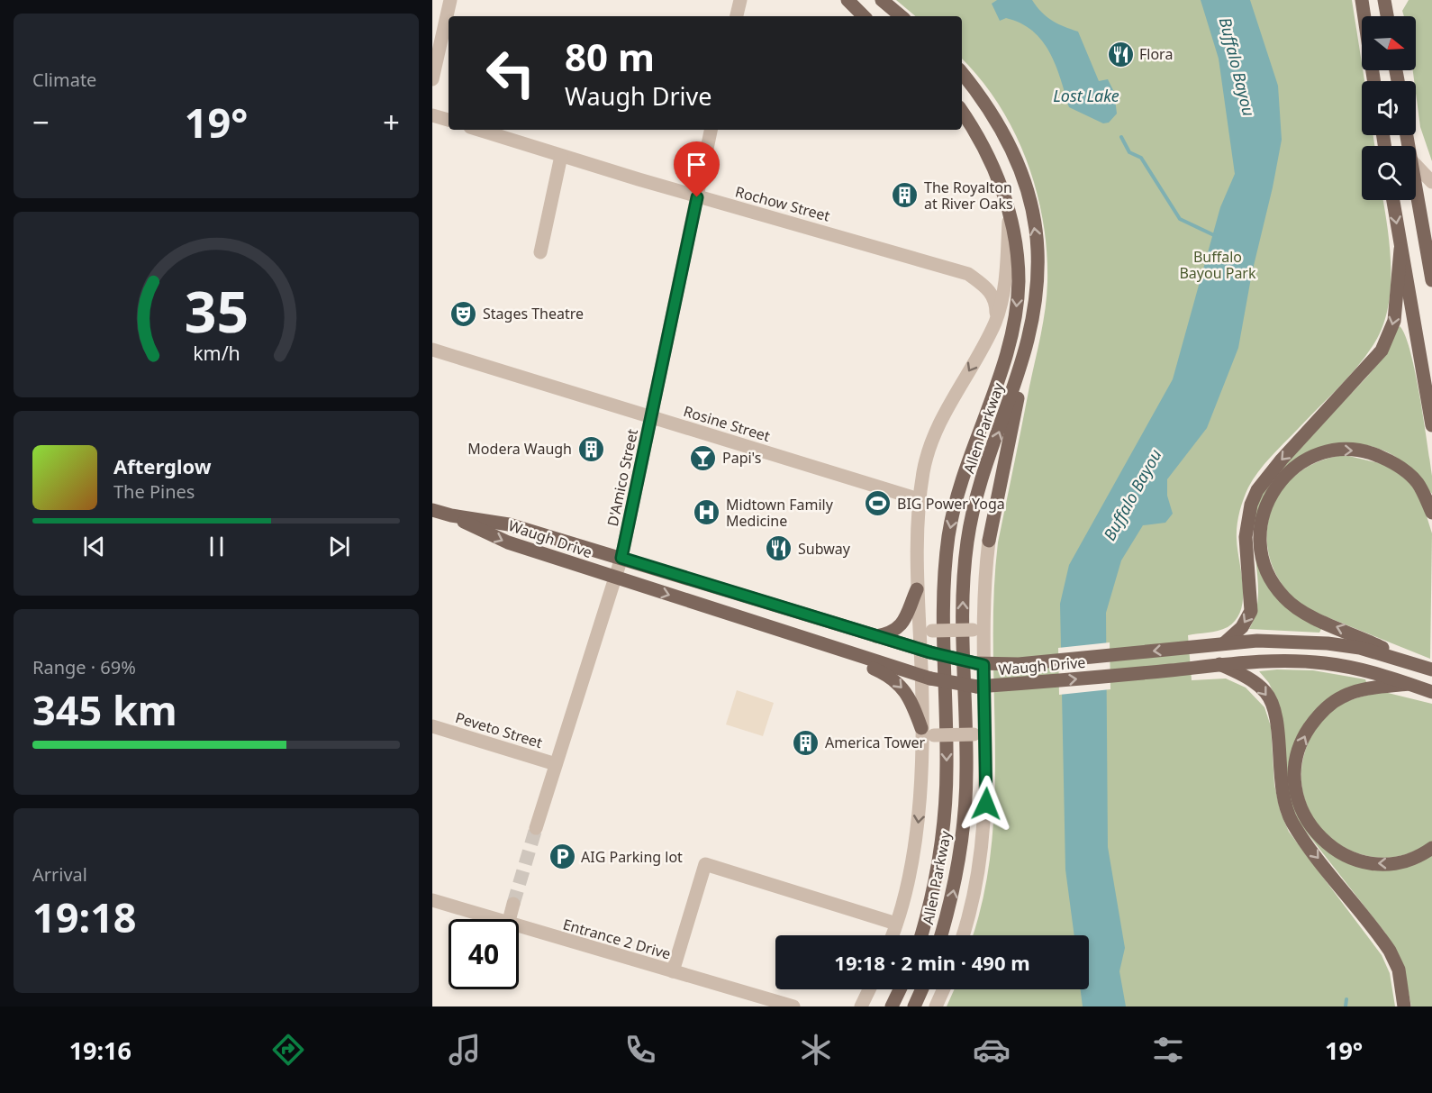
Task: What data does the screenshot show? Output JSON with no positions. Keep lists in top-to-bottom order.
{
  "streets": {
    "main road": ["Allen Parkway", "Waugh Drive"],
    "street": [
      "Rochow Street",
      "Rosine Street",
      "D'Amico Street",
      "Peveto Street",
      "Entrance 2 Drive"
    ]
  },
  "crossings": [
    ["Rochow Street", "D'Amico Street"],
    ["Rosine Street", "D'Amico Street"],
    ["D'Amico Street", "Waugh Drive"],
    ["D'Amico Street", "Peveto Street"]
  ],
  "water": ["Buffalo Bayou", "Lost Lake"],
  "parks": ["Buffalo Bayou Park"],
  "places": {
    "restaurant": ["Flora", "Subway"],
    "building": ["The Royalton at River Oaks", "Modera Waugh", "America Tower"],
    "theatre": ["Stages Theatre"],
    "bar": ["Papi's"],
    "sports": ["BIG Power Yoga"],
    "hospital": ["Midtown Family Medicine"],
    "parking": ["AIG Parking lot"]
  },
  "north": "right",
  "page": {
    "tile": [
      "Climate",
      ["Range · 69%", "345 km"],
      ["Arrival", "19:18"]
    ],
    "turn": ["80 m", "Waugh Drive"],
    "heat": ["−", "19°", "+"],
    "song": ["Afterglow", "The Pines"],
    "limit": "40",
    "trip": "19:18 · 2 min · 490 m",
    "tabs": ["19:16", "19°"],
    "gauge": ["35", "km/h"]
  }
}
